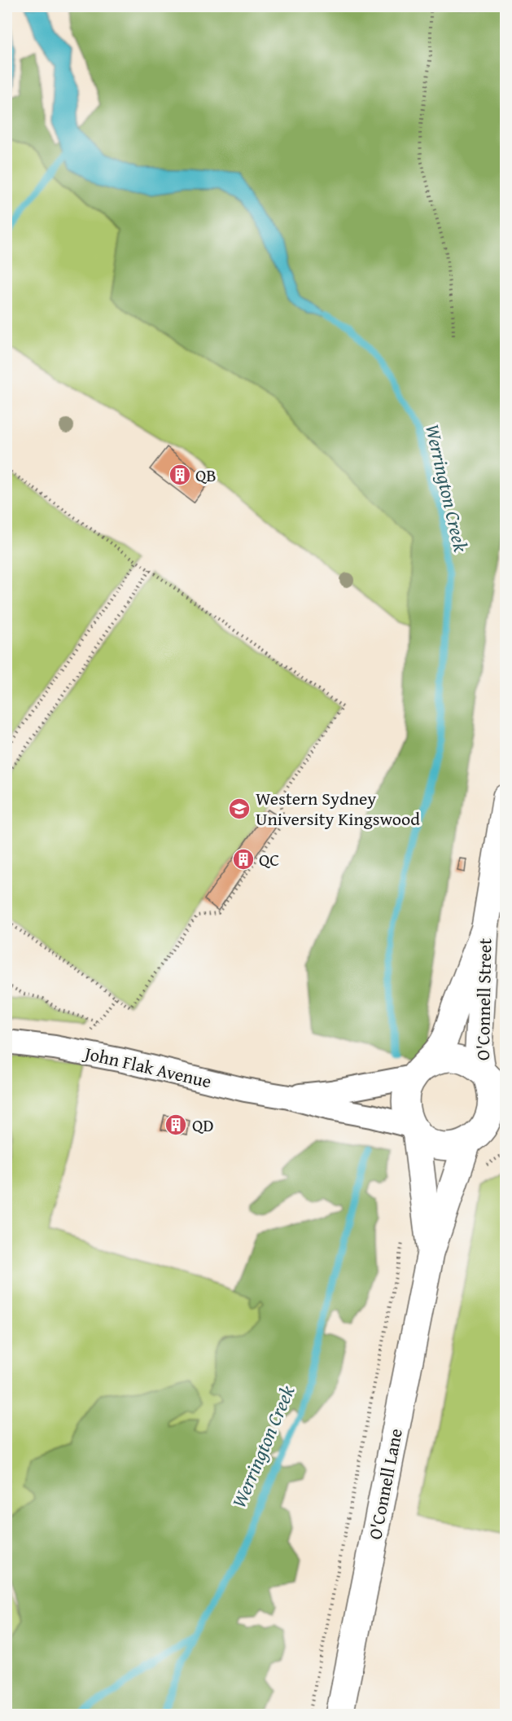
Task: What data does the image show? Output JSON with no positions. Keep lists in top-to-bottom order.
{
  "streets": {
    "street": ["O'Connell Street", "John Flak Avenue", "O'Connell Lane"]
  },
  "crossings": [
    ["O'Connell Street", "John Flak Avenue"],
    ["O'Connell Street", "O'Connell Lane"],
    ["John Flak Avenue", "O'Connell Lane"]
  ],
  "water": ["Werrington Creek"],
  "places": {
    "building": ["QB", "QC", "QD"],
    "school or university": ["Western Sydney University Kingswood"]
  }
}
